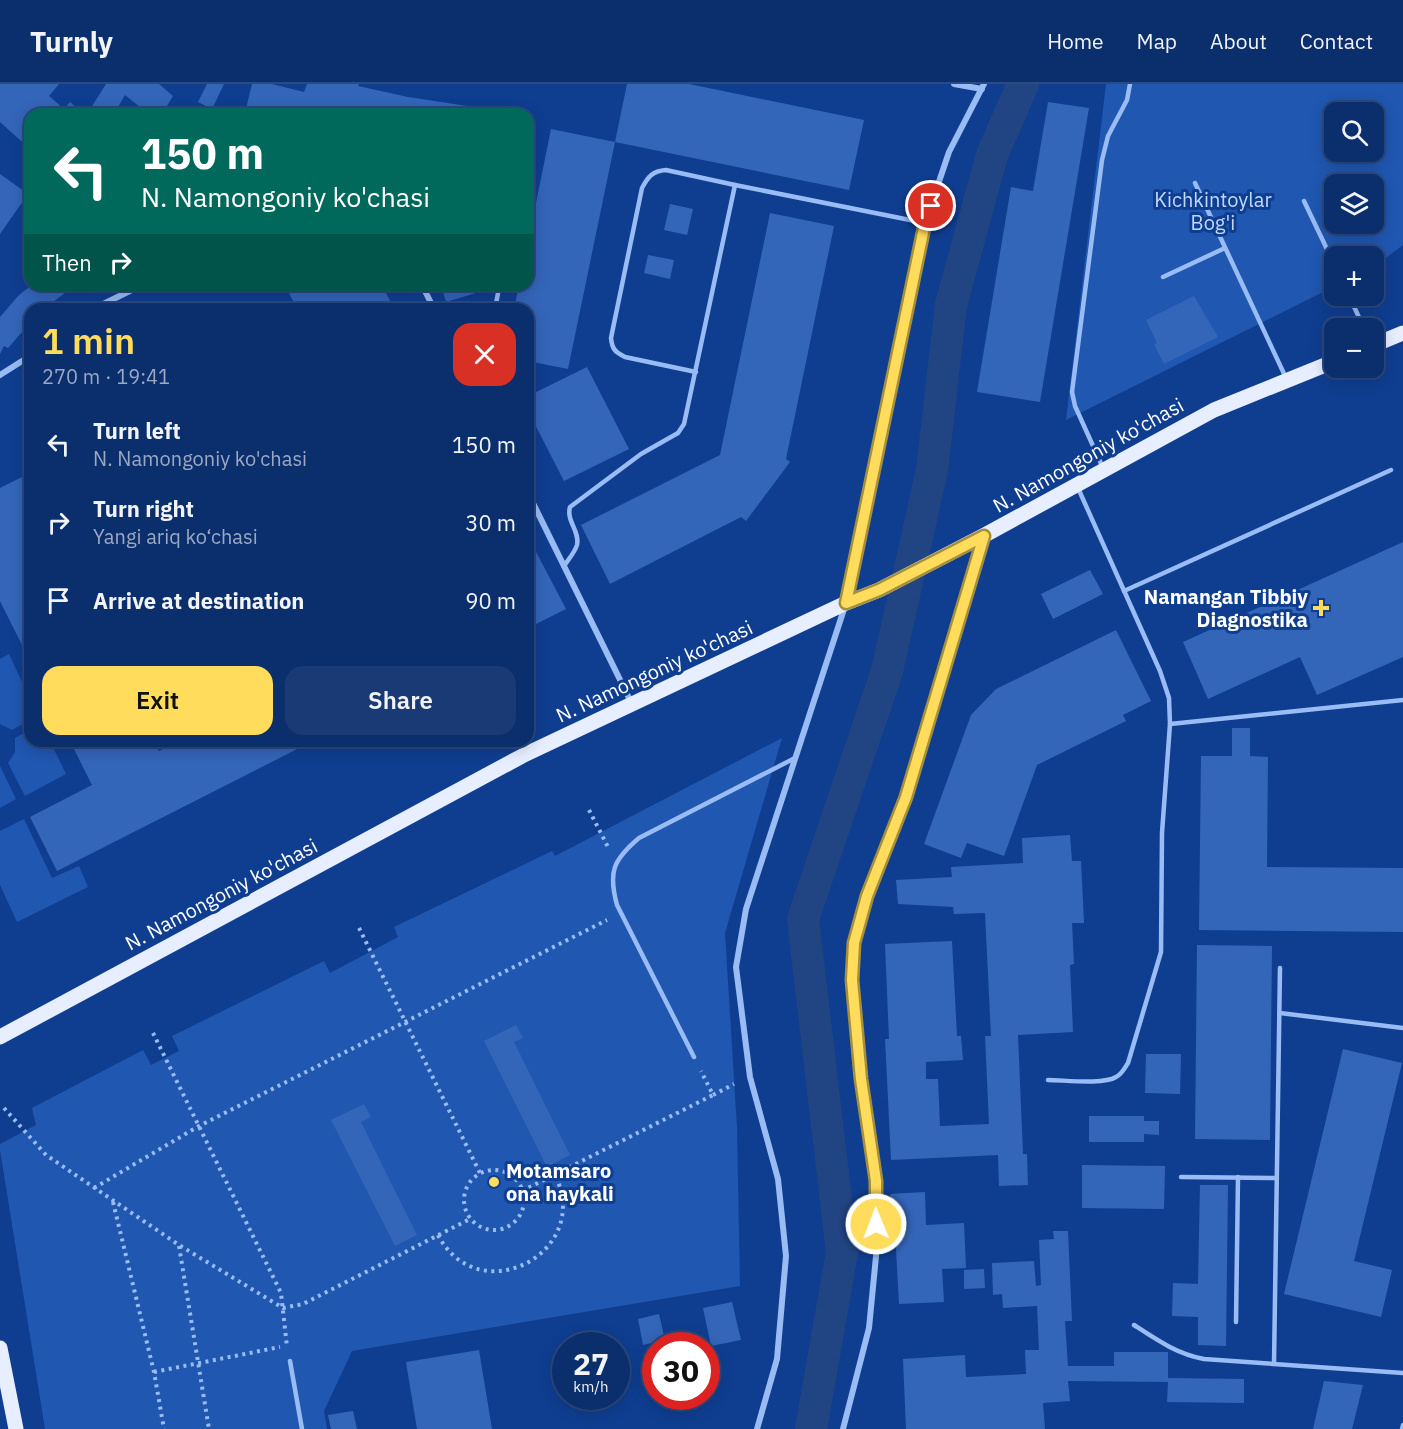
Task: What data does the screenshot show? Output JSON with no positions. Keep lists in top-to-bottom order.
{
  "streets": {
    "main road": ["N. Namongoniy ko'chasi"]
  },
  "parks": ["Kichkintoylar Bog'i"],
  "places": {
    "health": ["Namangan Tibbiy Diagnostika"],
    "other": ["Motamsaro ona haykali"]
  },
  "page": {
    "header": "Turnly",
    "nav": [
      "Home",
      "Map",
      "About",
      "Contact"
    ],
    "map_buttons": ["+", "−"],
    "turn": ["150 m", "N. Namongoniy ko'chasi"],
    "then": "Then",
    "heading": ["1 min", "270 m · 19:41"],
    "list": [
      {
        "name": "Turn left",
        "note": "N. Namongoniy ko'chasi",
        "value": "150 m"
      },
      {
        "name": "Turn right",
        "note": "Yangi ariq ko‘chasi",
        "value": "30 m"
      },
      {
        "name": "Arrive at destination",
        "value": "90 m"
      }
    ],
    "buttons": ["Exit", "Share"],
    "speed": "27 km/h",
    "limit": "30"
  }
}
